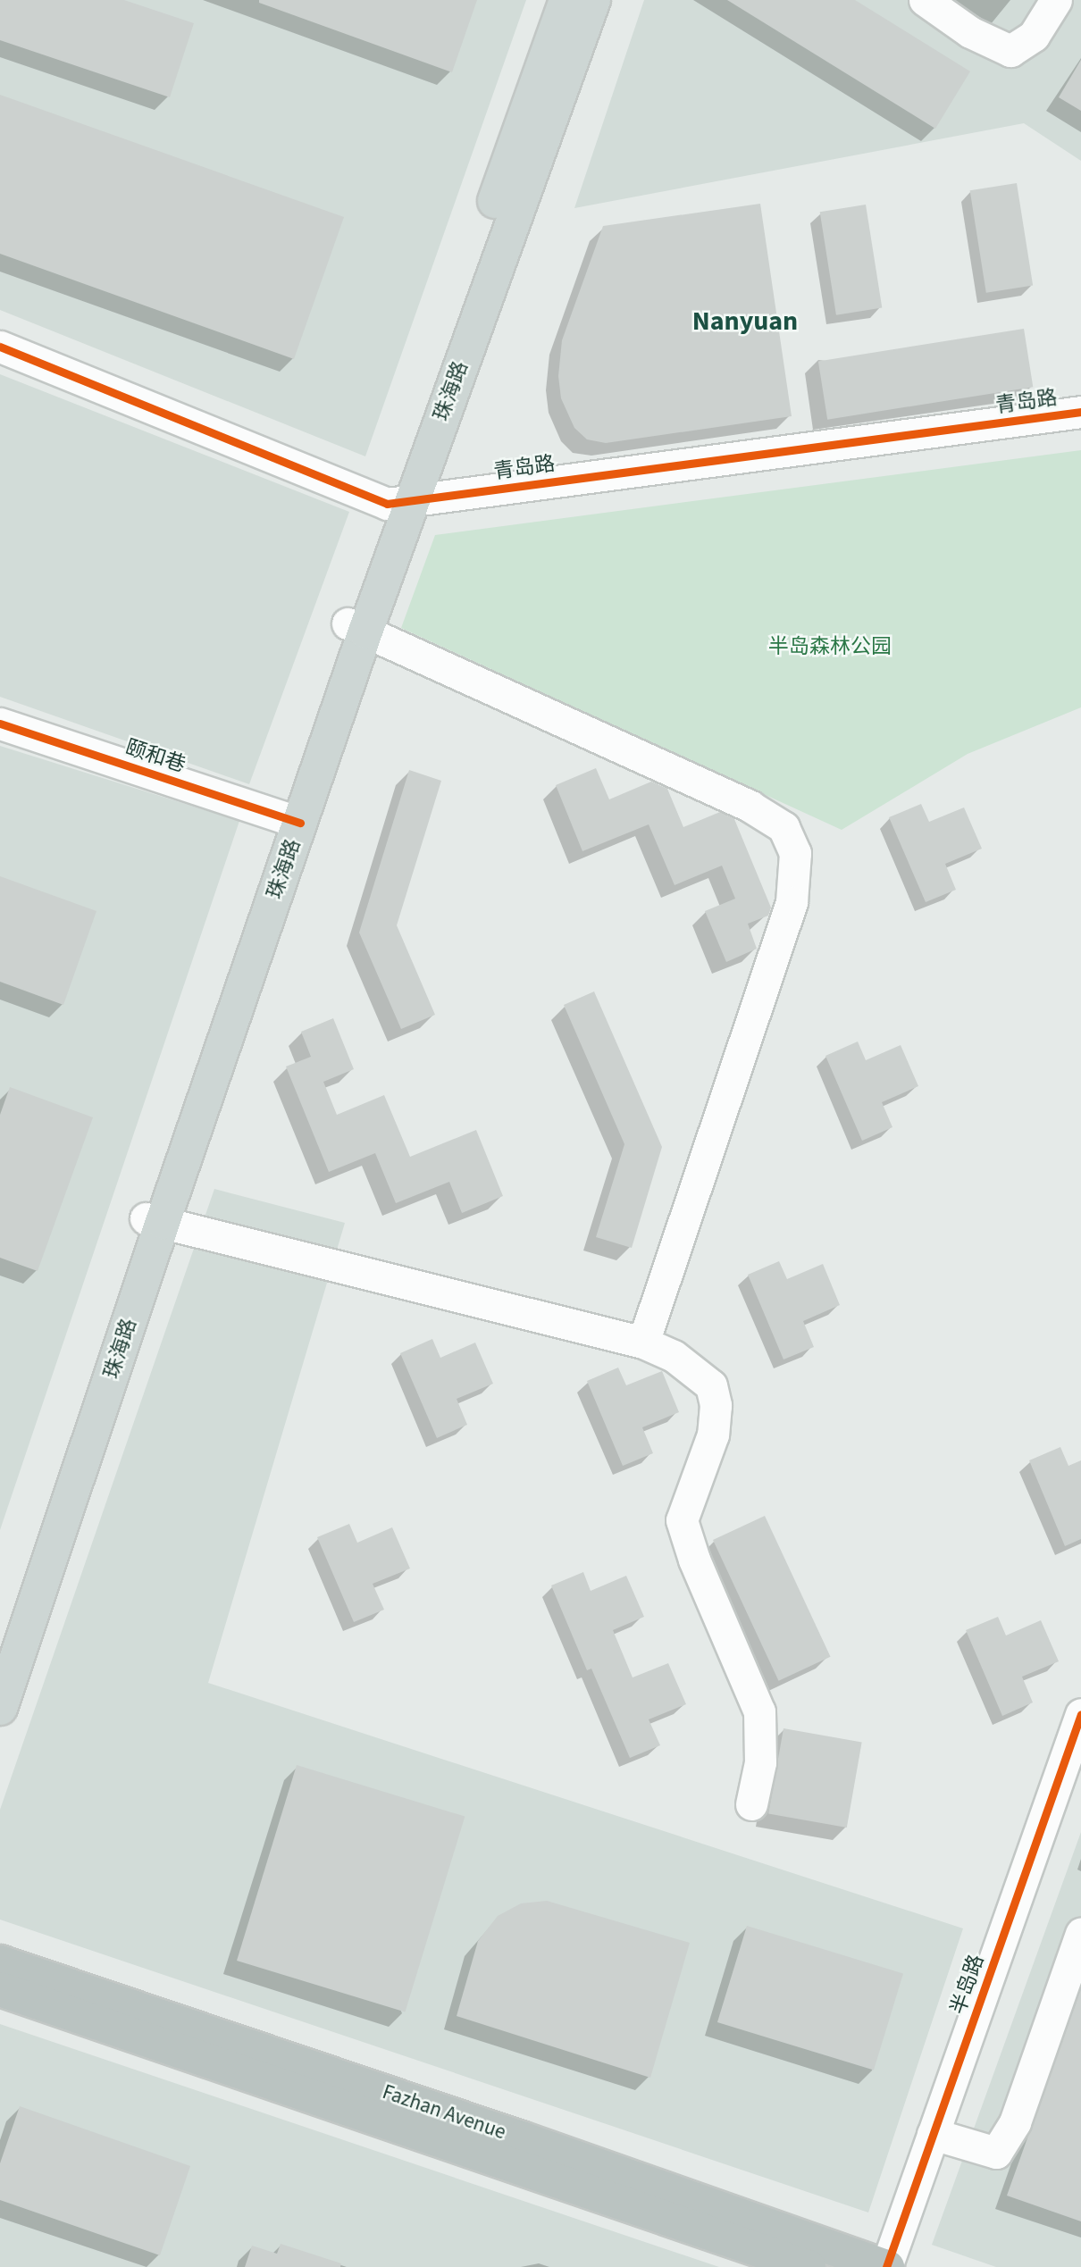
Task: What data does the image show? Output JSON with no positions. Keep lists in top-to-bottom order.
{
  "streets": {
    "highway": ["Fazhan Avenue"],
    "main road": ["珠海路"],
    "street": ["青岛路", "颐和巷", "半岛路"]
  },
  "crossings": [
    ["珠海路", "青岛路"],
    ["珠海路", "颐和巷"],
    ["半岛路", "Fazhan Avenue"]
  ],
  "districts": ["Nanyuan"],
  "parks": ["半岛森林公园"]
}
